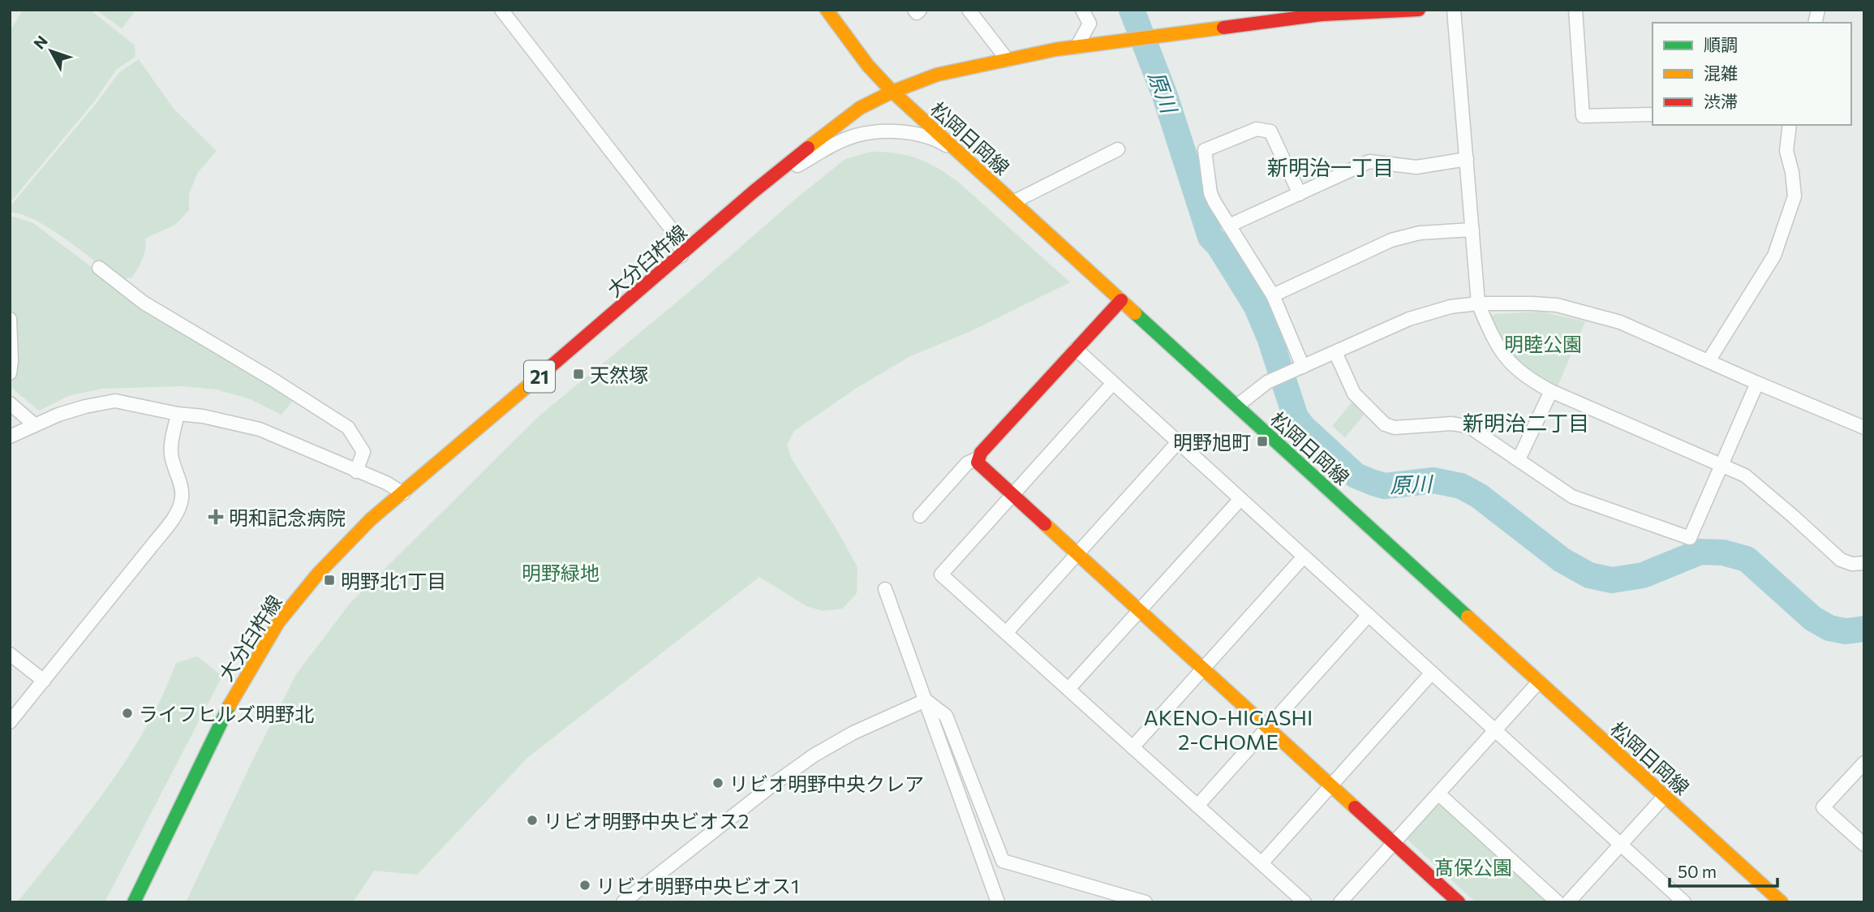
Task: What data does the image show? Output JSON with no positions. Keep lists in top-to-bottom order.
{
  "streets": {
    "main road": ["松岡日岡線", "大分臼杵線", "21"]
  },
  "crossings": [
    ["松岡日岡線", "大分臼杵線"]
  ],
  "districts": ["新明治一丁目", "新明治二丁目", "AKENO-HIGASHI 2-CHOME"],
  "water": ["原川"],
  "parks": ["明睦公園", "明野緑地", "髙保公園"],
  "places": {
    "transit": ["天然塚", "明野旭町", "明野北1丁目"],
    "health": ["明和記念病院"],
    "other": [
      "ライフヒルズ明野北",
      "リビオ明野中央クレア",
      "リビオ明野中央ビオス2",
      "リビオ明野中央ビオス1"
    ]
  },
  "legend": ["順調", "混雑", "渋滞"],
  "scale_bar": "50 m",
  "north": "top left"
}
